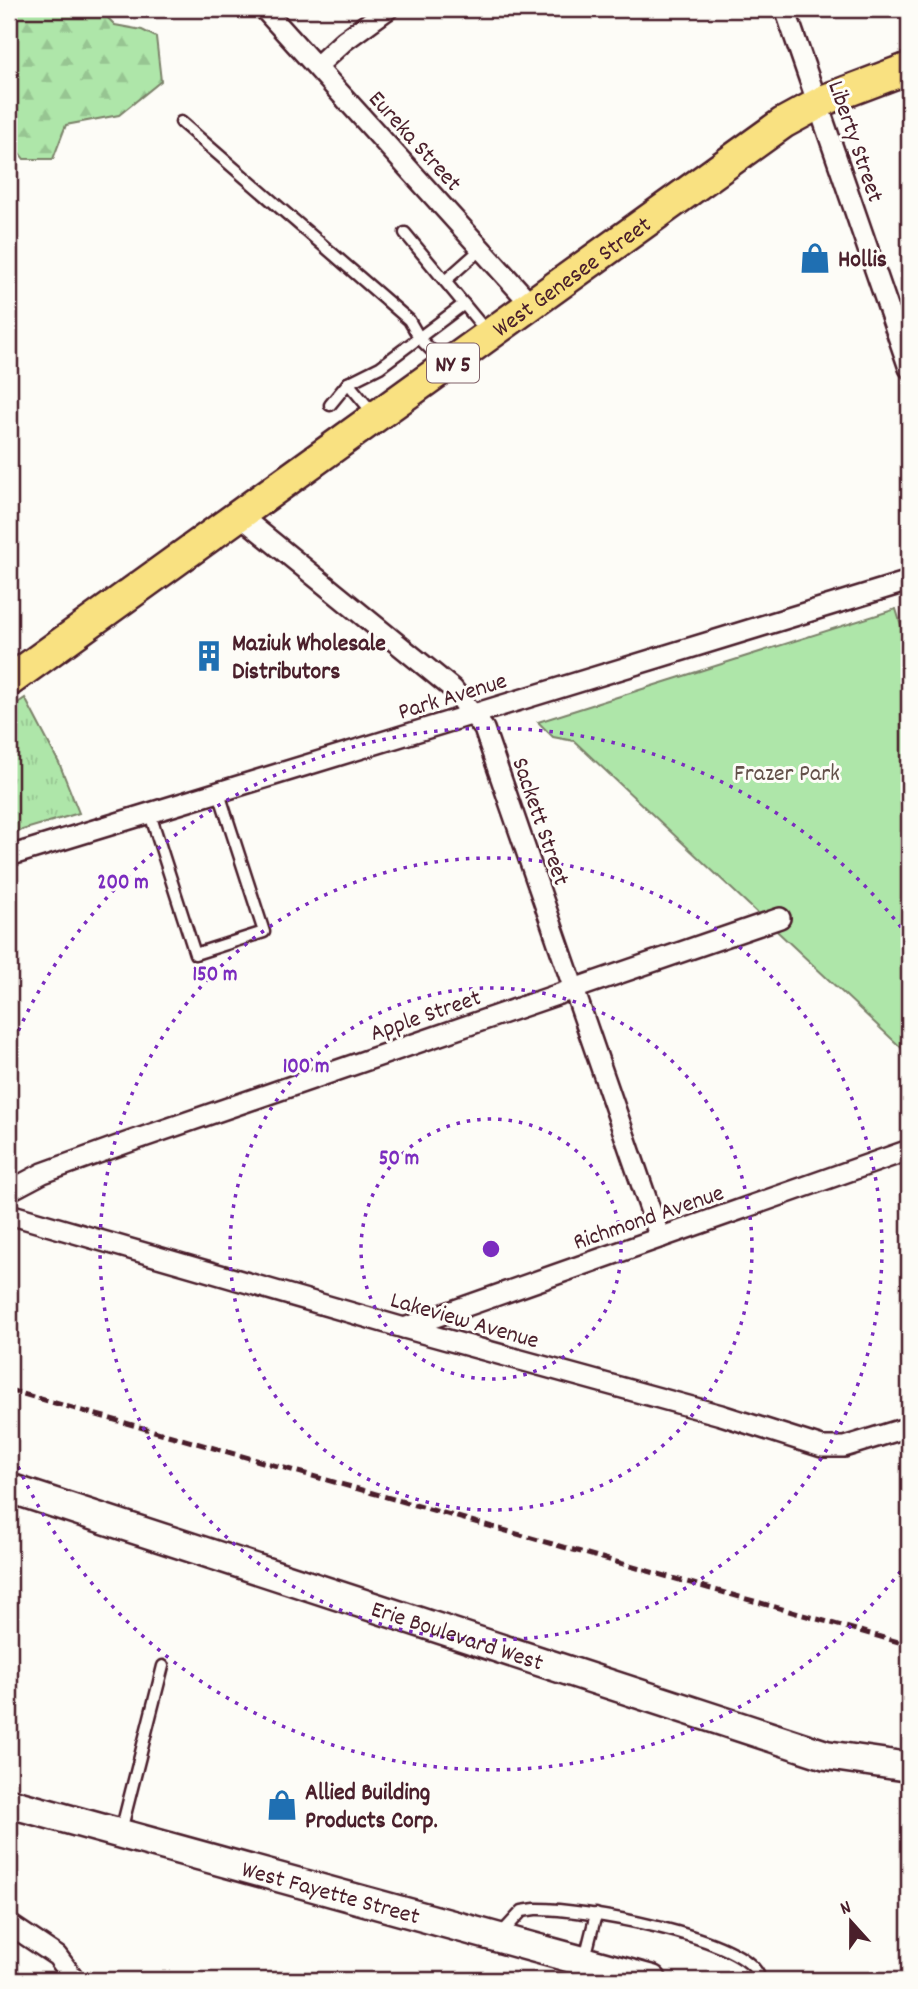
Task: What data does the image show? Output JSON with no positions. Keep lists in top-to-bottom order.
{
  "streets": {
    "main road": [
      "West Genesee Street",
      "NY 5",
      "Erie Boulevard West",
      "West Fayette Street"
    ],
    "street": [
      "Eureka Street",
      "Liberty Street",
      "Park Avenue",
      "Sackett Street",
      "Apple Street",
      "Richmond Avenue",
      "Lakeview Avenue"
    ]
  },
  "crossings": [
    ["Eureka Street", "West Genesee Street"],
    ["Liberty Street", "West Genesee Street"],
    ["West Genesee Street", "Sackett Street"],
    ["Park Avenue", "Sackett Street"],
    ["Sackett Street", "Apple Street"],
    ["Sackett Street", "Richmond Avenue"],
    ["Richmond Avenue", "Lakeview Avenue"]
  ],
  "parks": ["Frazer Park"],
  "places": {
    "shop": ["Hollis", "Allied Building Products Corp."],
    "building": ["Maziuk Wholesale Distributors"]
  },
  "north": "top",
  "rings": [
    "200 m",
    "150 m",
    "100 m",
    "50 m"
  ]
}
